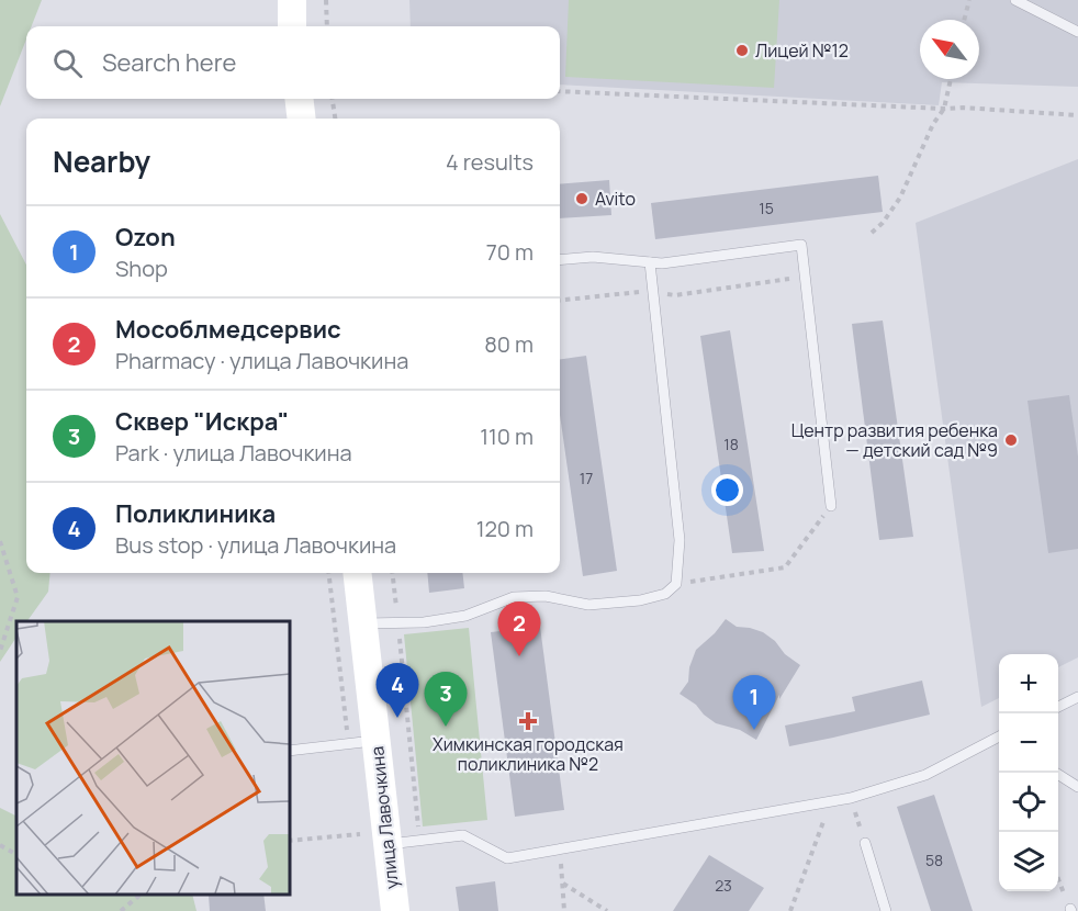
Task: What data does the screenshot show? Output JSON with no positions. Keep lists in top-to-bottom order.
{
  "streets": {
    "street": ["улица Лавочкина"]
  },
  "places": {
    "other": ["Лицей №12", "Avito", "Центр развития ребенка — детский сад №9"],
    "health": ["Химкинская городская поликлиника №2"]
  },
  "house_numbers": [
    "15",
    "18",
    "17",
    "58",
    "23"
  ],
  "north": "top left",
  "page": {
    "search": "Search here",
    "heading": ["Nearby", "4 results"],
    "list": [
      {
        "mark": "1",
        "name": "Ozon",
        "note": "Shop",
        "value": "70 m"
      },
      {
        "mark": "2",
        "name": "Мособлмедсервис",
        "note": "Pharmacy · улица Лавочкина",
        "value": "80 m"
      },
      {
        "mark": "3",
        "name": "Сквер \"Искра\"",
        "note": "Park · улица Лавочкина",
        "value": "110 m"
      },
      {
        "mark": "4",
        "name": "Поликлиника",
        "note": "Bus stop · улица Лавочкина",
        "value": "120 m"
      }
    ],
    "pins": [
      "2",
      "4",
      "3",
      "1"
    ],
    "map_buttons": ["+", "−"]
  }
}
